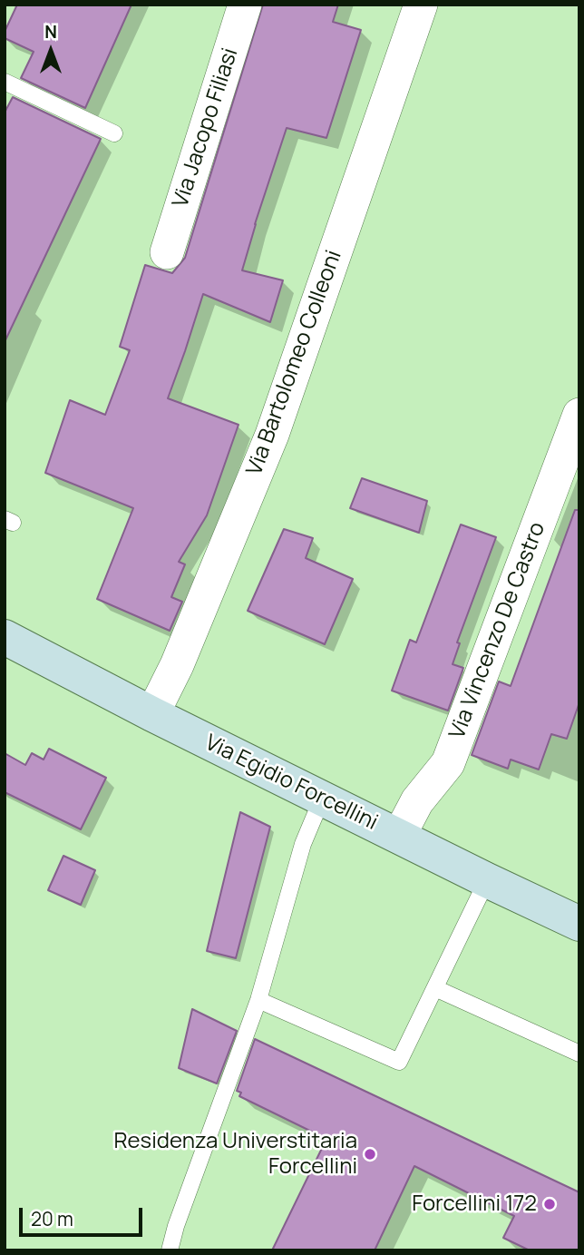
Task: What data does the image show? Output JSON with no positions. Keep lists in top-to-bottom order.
{
  "streets": {
    "street": [
      "Via Jacopo Filiasi",
      "Via Bartolomeo Colleoni",
      "Via Vincenzo De Castro",
      "Via Egidio Forcellini"
    ]
  },
  "crossings": [
    ["Via Bartolomeo Colleoni", "Via Egidio Forcellini"],
    ["Via Vincenzo De Castro", "Via Egidio Forcellini"]
  ],
  "places": ["Residenza Universtitaria Forcellini", "Forcellini 172"],
  "scale_bar": "20 m",
  "north": "top"
}
